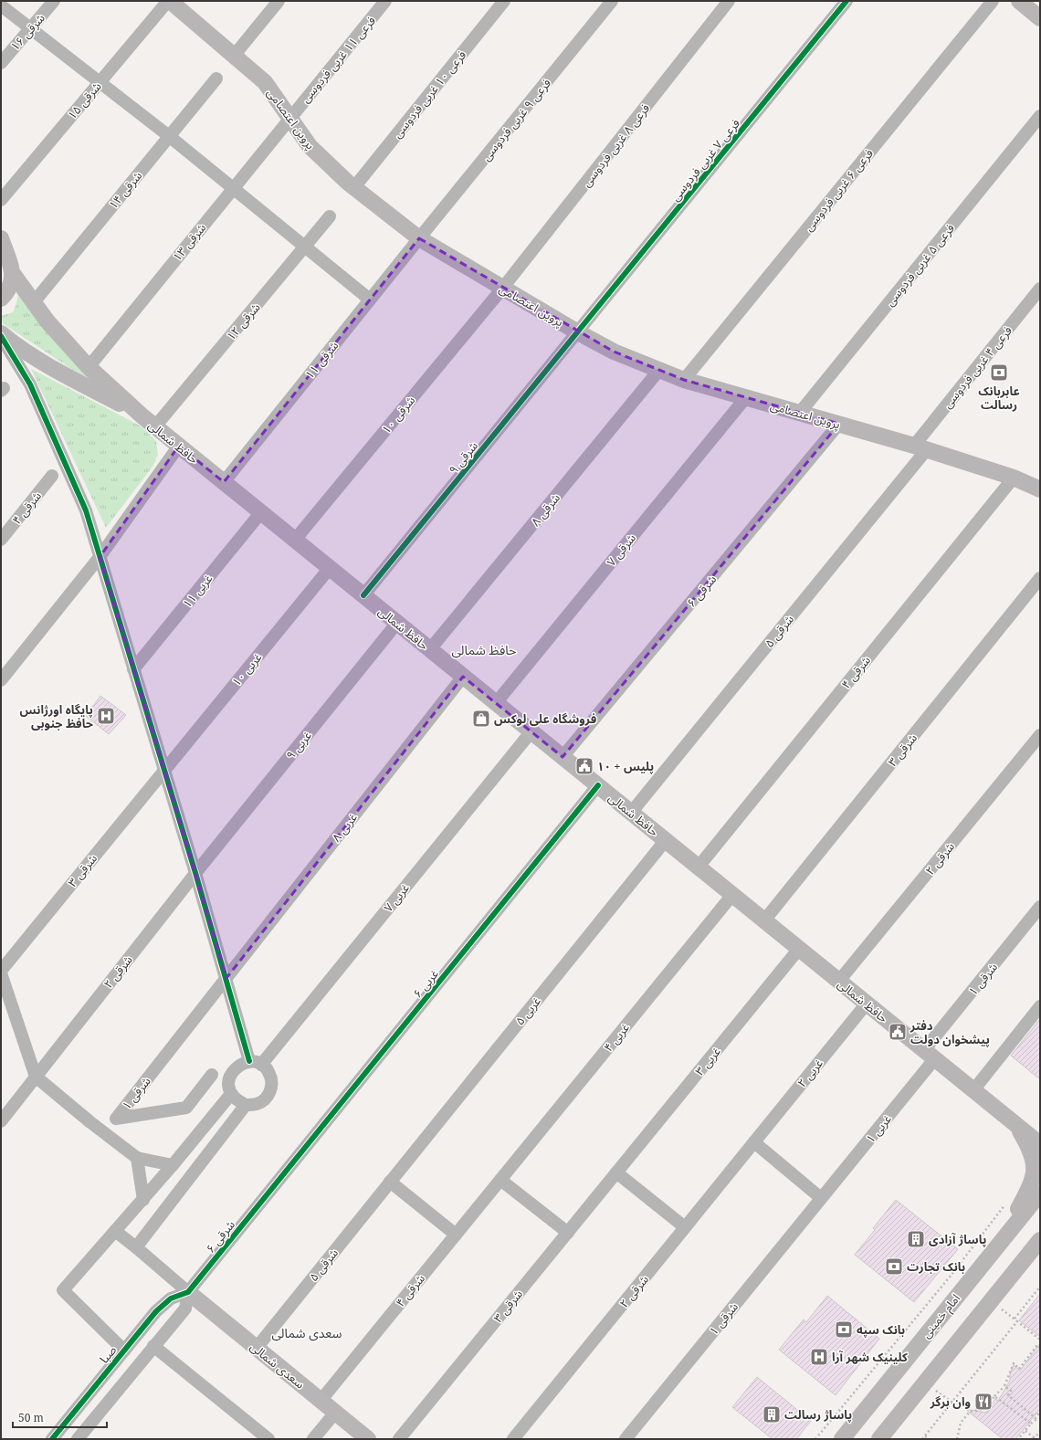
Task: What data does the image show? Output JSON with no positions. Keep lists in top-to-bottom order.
{
  "streets": {
    "main road": [
      "پروین اعتصامی",
      "حافظ شمالی",
      "امام خمینی",
      "سعدی شمالی"
    ],
    "street": [
      "۱۶ شرقی",
      "فرعی ۱۱ غربی فردوسی",
      "فرعی ۱۰ غربی فردوسی",
      "۱۵ شرقی",
      "فرعی ۹ غربی فردوسی",
      "فرعی ۸ غربی فردوسی",
      "فرعی ۷ غربی فردوسی",
      "۱۴ شرقی",
      "فرعی ۶ غربی فردوسی",
      "۱۳ شرقی",
      "فرعی ۵ غربی فردوسی",
      "۱۲ شرقی",
      "۱۱ شرقی",
      "فرعی ۴ غربی فردوسی",
      "شرقی ۱۰",
      "شرقی ۹",
      "۴ شرقی",
      "۸ شرقی",
      "۷ شرقی",
      "۱۱ غربی",
      "۶ شرقی",
      "۵ شرقی",
      "۱۰ غربی",
      "۹ غربی",
      "۳ شرقی",
      "۸ غربی",
      "۲ شرقی",
      "۷ غربی",
      "۱ شرقی",
      "۶ غربی",
      "۵ غربی",
      "۴ غربی",
      "۳ غربی",
      "۲ غربی",
      "۱ غربی",
      "صبا"
    ]
  },
  "crossings": [
    ["فرعی ۱۱ غربی فردوسی", "پروین اعتصامی"],
    ["فرعی ۱۱ غربی فردوسی", "۱۳ شرقی"],
    ["فرعی ۱۰ غربی فردوسی", "پروین اعتصامی"],
    ["۱۵ شرقی", "پروین اعتصامی"],
    ["پروین اعتصامی", "فرعی ۹ غربی فردوسی"],
    ["پروین اعتصامی", "فرعی ۸ غربی فردوسی"],
    ["پروین اعتصامی", "فرعی ۷ غربی فردوسی"],
    ["پروین اعتصامی", "فرعی ۶ غربی فردوسی"],
    ["پروین اعتصامی", "۱۳ شرقی"],
    ["پروین اعتصامی", "فرعی ۵ غربی فردوسی"],
    ["پروین اعتصامی", "۱۱ شرقی"],
    ["پروین اعتصامی", "فرعی ۴ غربی فردوسی"],
    ["پروین اعتصامی", "شرقی ۱۰"],
    ["پروین اعتصامی", "شرقی ۹"],
    ["پروین اعتصامی", "۴ شرقی"],
    ["پروین اعتصامی", "۸ شرقی"],
    ["پروین اعتصامی", "۷ شرقی"],
    ["پروین اعتصامی", "۶ شرقی"],
    ["پروین اعتصامی", "۵ شرقی"],
    ["فرعی ۹ غربی فردوسی", "۱۱ شرقی"],
    ["فرعی ۸ غربی فردوسی", "شرقی ۱۰"],
    ["فرعی ۷ غربی فردوسی", "شرقی ۹"],
    ["۱۴ شرقی", "حافظ شمالی"],
    ["۱۳ شرقی", "حافظ شمالی"],
    ["۱۲ شرقی", "حافظ شمالی"],
    ["۱۱ شرقی", "حافظ شمالی"],
    ["فرعی ۴ غربی فردوسی", "۵ شرقی"],
    ["شرقی ۱۰", "حافظ شمالی"],
    ["حافظ شمالی", "شرقی ۹"],
    ["حافظ شمالی", "۴ شرقی"],
    ["حافظ شمالی", "۸ شرقی"],
    ["حافظ شمالی", "۷ شرقی"],
    ["حافظ شمالی", "۱۱ غربی"],
    ["حافظ شمالی", "۶ شرقی"],
    ["حافظ شمالی", "۵ شرقی"],
    ["حافظ شمالی", "۱۰ غربی"],
    ["حافظ شمالی", "۹ غربی"],
    ["حافظ شمالی", "۳ شرقی"],
    ["حافظ شمالی", "۸ غربی"],
    ["حافظ شمالی", "۲ شرقی"],
    ["حافظ شمالی", "۷ غربی"],
    ["حافظ شمالی", "۱ شرقی"],
    ["حافظ شمالی", "۶ غربی"],
    ["حافظ شمالی", "۵ غربی"],
    ["حافظ شمالی", "۴ غربی"],
    ["حافظ شمالی", "۳ غربی"],
    ["حافظ شمالی", "۲ غربی"],
    ["حافظ شمالی", "۱ غربی"],
    ["۴ شرقی", "۴ غربی"],
    ["۴ شرقی", "سعدی شمالی"],
    ["۶ شرقی", "۶ غربی"],
    ["۶ شرقی", "صبا"],
    ["۶ شرقی", "سعدی شمالی"],
    ["۵ شرقی", "۵ غربی"],
    ["۵ شرقی", "سعدی شمالی"],
    ["۱۰ غربی", "۳ شرقی"],
    ["۹ غربی", "۲ شرقی"],
    ["۳ شرقی", "۳ غربی"],
    ["۸ غربی", "۱ شرقی"],
    ["۲ شرقی", "۲ غربی"],
    ["۱ شرقی", "۱ غربی"],
    ["صبا", "سعدی شمالی"]
  ],
  "districts": ["حافظ شمالی", "سعدی شمالی"],
  "places": {
    "bank": ["عابربانک رسالت", "بانک تجارت", "بانک سپه"],
    "hospital": ["پایگاه اورژانس حافظ جنوبی", "کلینیک شهر آرا"],
    "shop": ["فروشگاه علی لوکس"],
    "public building": ["پلیس + ۱۰", "دفتر پیشخوان دولت"],
    "building": ["پاساژ آزادی", "پاساژ رسالت"],
    "restaurant": ["وان برگر"]
  },
  "scale_bar": "50 m"
}
